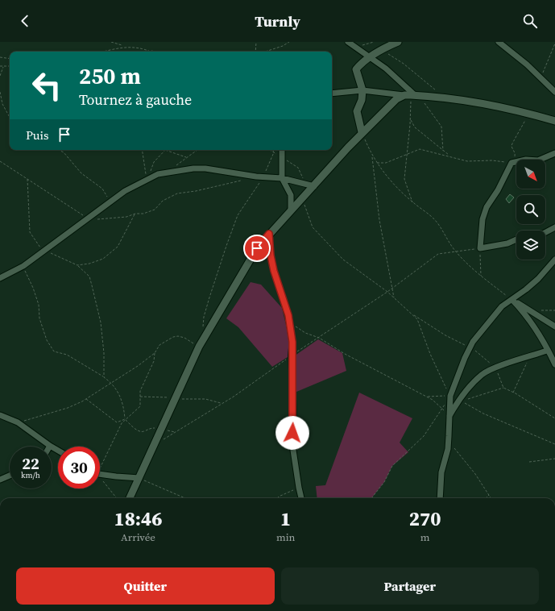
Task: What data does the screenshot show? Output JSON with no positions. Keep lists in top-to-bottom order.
{
  "north": "bottom right",
  "page": {
    "header": "Turnly",
    "turn": ["250 m", "Tournez à gauche"],
    "then": "Puis",
    "speed": "22 km/h",
    "limit": "30",
    "eta": [
      "18:46",
      "Arrivée",
      "1",
      "min",
      "270",
      "m"
    ],
    "buttons": ["Quitter", "Partager"]
  }
}
